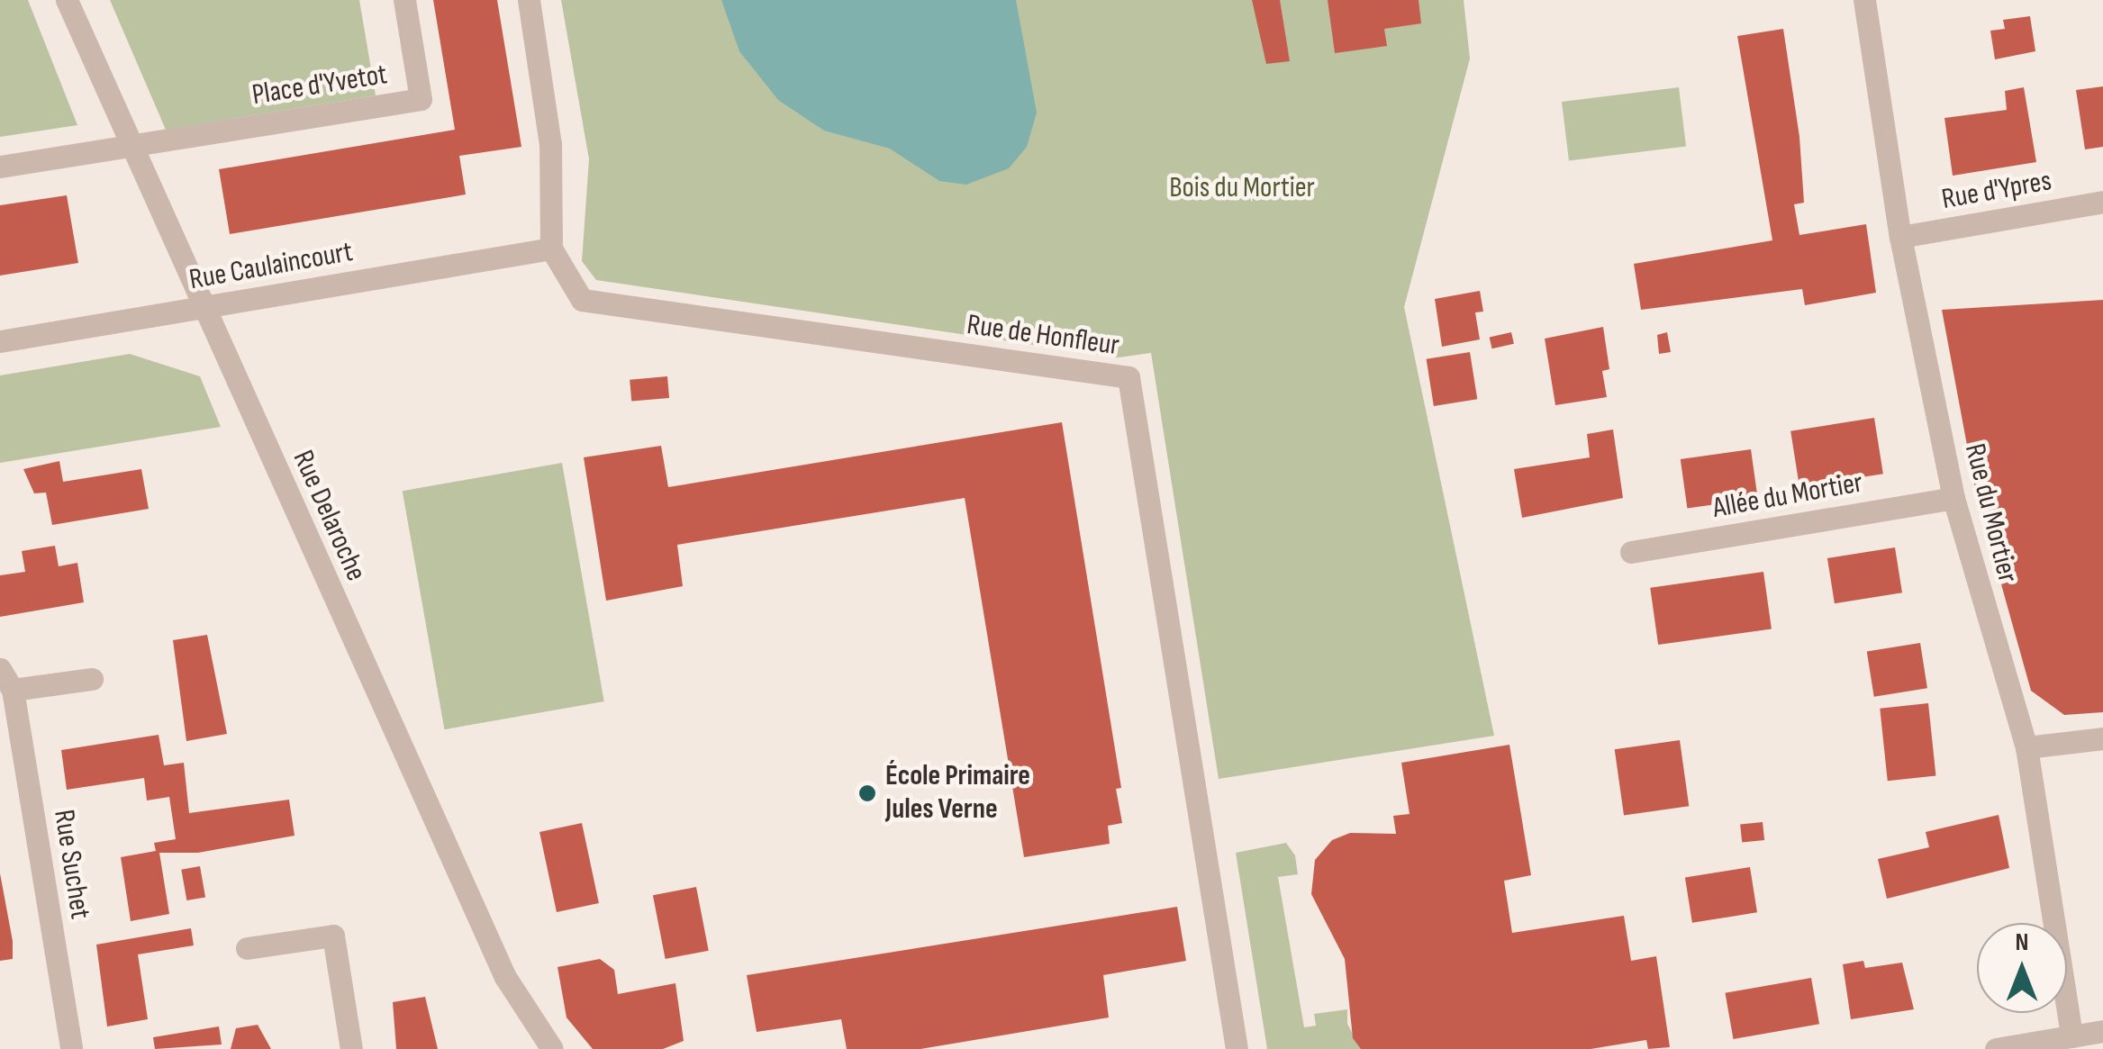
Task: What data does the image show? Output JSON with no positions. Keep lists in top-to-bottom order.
{
  "streets": {
    "street": [
      "Place d'Yvetot",
      "Rue d'Ypres",
      "Rue Caulaincourt",
      "Rue de Honfleur",
      "Allée du Mortier",
      "Rue du Mortier",
      "Rue Delaroche",
      "Rue Suchet"
    ]
  },
  "crossings": [
    ["Place d'Yvetot", "Rue Delaroche"],
    ["Rue d'Ypres", "Rue du Mortier"],
    ["Rue Caulaincourt", "Rue de Honfleur"],
    ["Rue Caulaincourt", "Rue Delaroche"],
    ["Allée du Mortier", "Rue du Mortier"]
  ],
  "parks": ["Bois du Mortier"],
  "places": ["École Primaire Jules Verne"],
  "north": "top"
}
